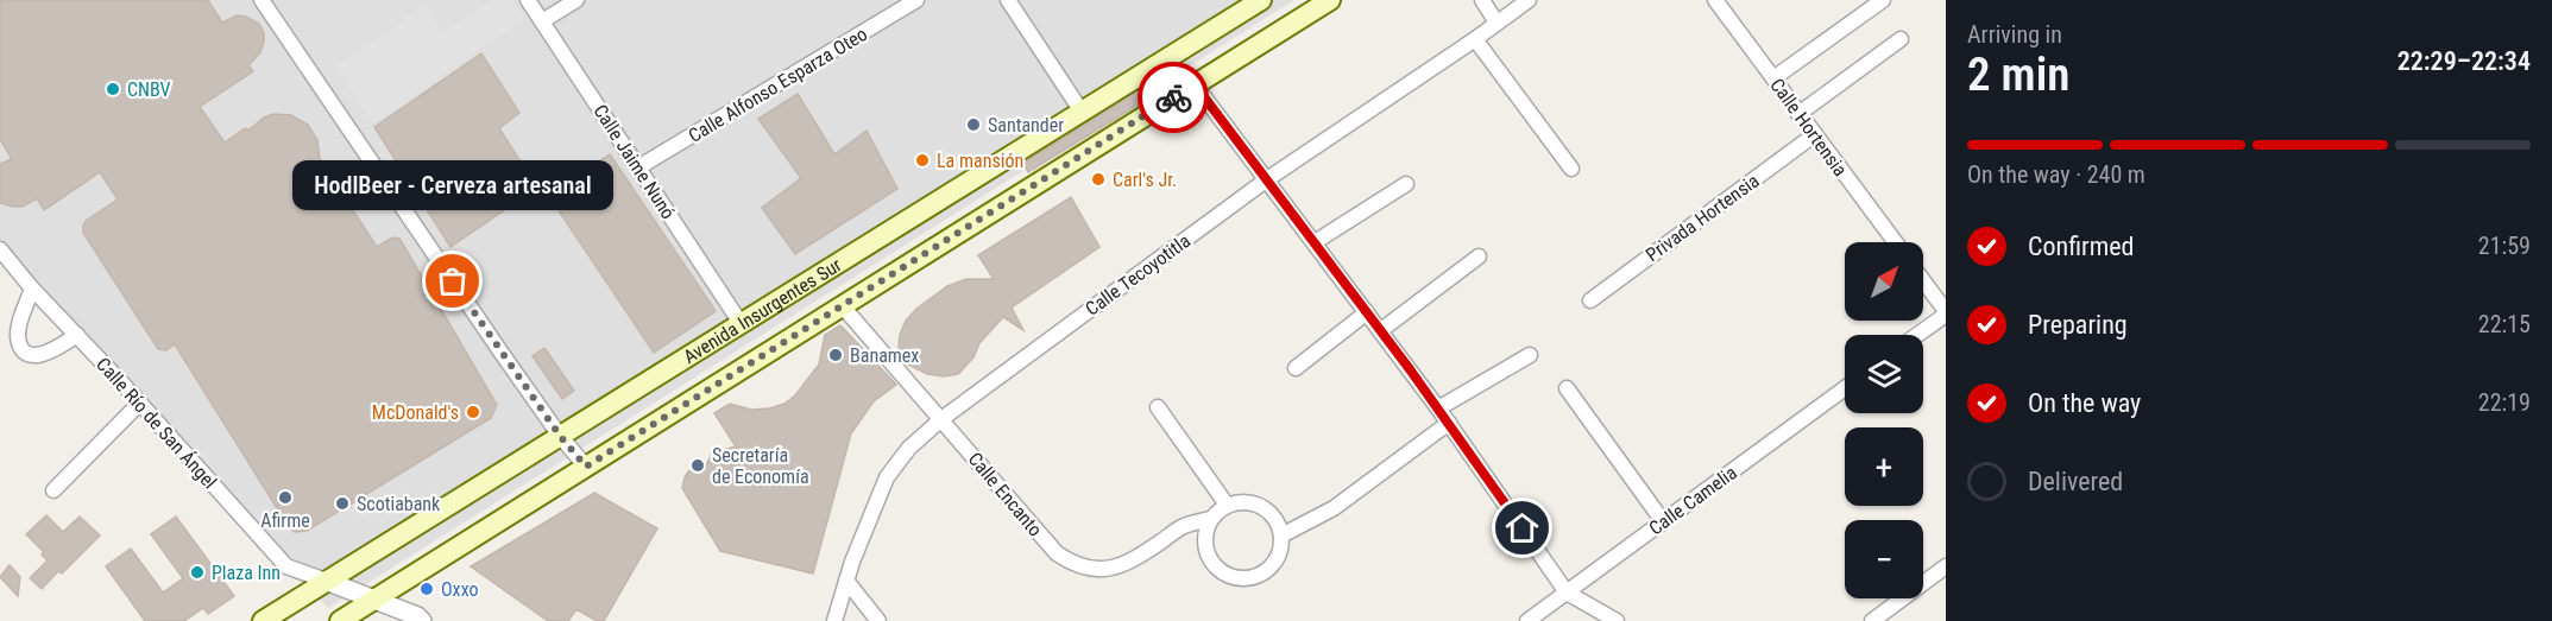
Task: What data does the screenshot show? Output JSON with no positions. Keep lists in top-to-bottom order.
{
  "streets": {
    "main road": ["Avenida Insurgentes Sur"],
    "street": [
      "Calle Alfonso Esparza Oteo",
      "Calle Hortensia",
      "Calle Jaime Nunó",
      "Privada Hortensia",
      "Calle Tecoyotitla",
      "Calle Río de San Ángel",
      "Calle Encanto",
      "Calle Camelia"
    ]
  },
  "crossings": [
    ["Calle Alfonso Esparza Oteo", "Calle Jaime Nunó"],
    ["Calle Hortensia", "Privada Hortensia"],
    ["Calle Jaime Nunó", "Avenida Insurgentes Sur"],
    ["Calle Tecoyotitla", "Calle Encanto"],
    ["Avenida Insurgentes Sur", "Calle Río de San Ángel"],
    ["Avenida Insurgentes Sur", "Calle Encanto"]
  ],
  "places": [
    "CNBV",
    "Santander",
    "La mansión",
    "Carl's Jr.",
    "HodlBeer - Cerveza artesanal",
    "Banamex",
    "McDonald's",
    "Secretaría de Economía",
    "Afirme",
    "Scotiabank",
    "Plaza Inn",
    "Oxxo"
  ],
  "north": "top right",
  "page": {
    "heading": ["2 min", "Arriving in", "22:29–22:34"],
    "bar": "On the way · 240 m",
    "bubble": "HodlBeer - Cerveza artesanal",
    "list": [
      ["Confirmed", "21:59"],
      ["Preparing", "22:15"],
      ["On the way", "22:19"],
      "Delivered"
    ],
    "map_buttons": ["+", "−"]
  }
}
